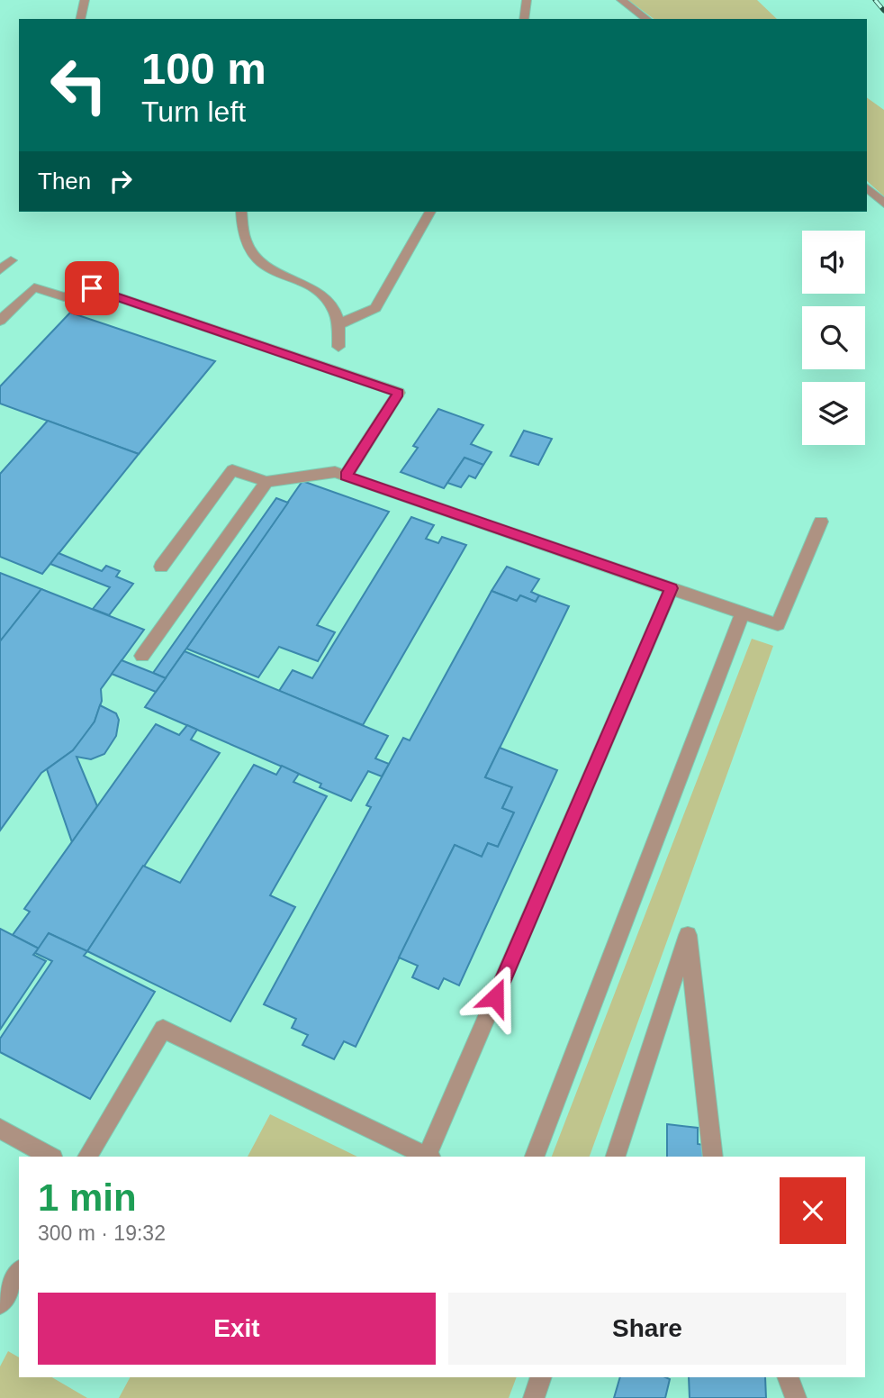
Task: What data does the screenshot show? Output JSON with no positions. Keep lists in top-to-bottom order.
{
  "page": {
    "turn": ["100 m", "Turn left"],
    "then": "Then",
    "heading": ["1 min", "300 m · 19:32"],
    "buttons": ["Exit", "Share"]
  }
}
